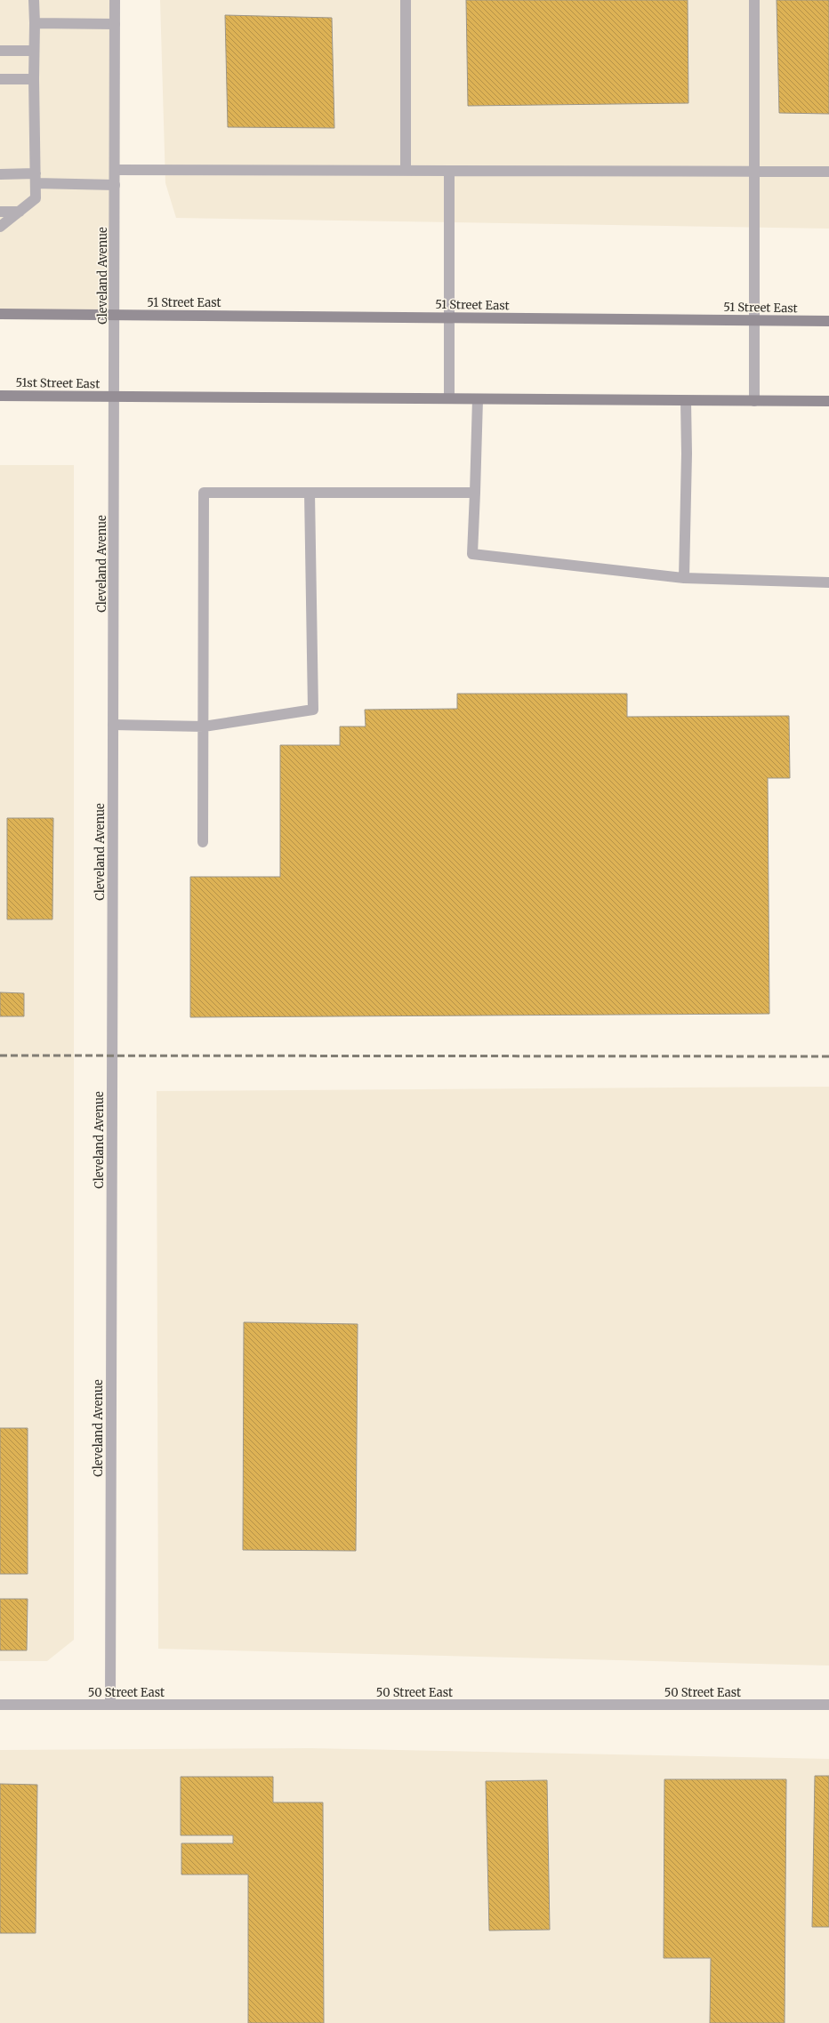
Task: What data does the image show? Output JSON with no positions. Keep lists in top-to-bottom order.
{
  "streets": {
    "main road": ["51 Street East", "51st Street East"],
    "street": ["Cleveland Avenue", "50 Street East"]
  },
  "crossings": [
    ["Cleveland Avenue", "51 Street East"],
    ["Cleveland Avenue", "51st Street East"],
    ["Cleveland Avenue", "50 Street East"]
  ]
}
